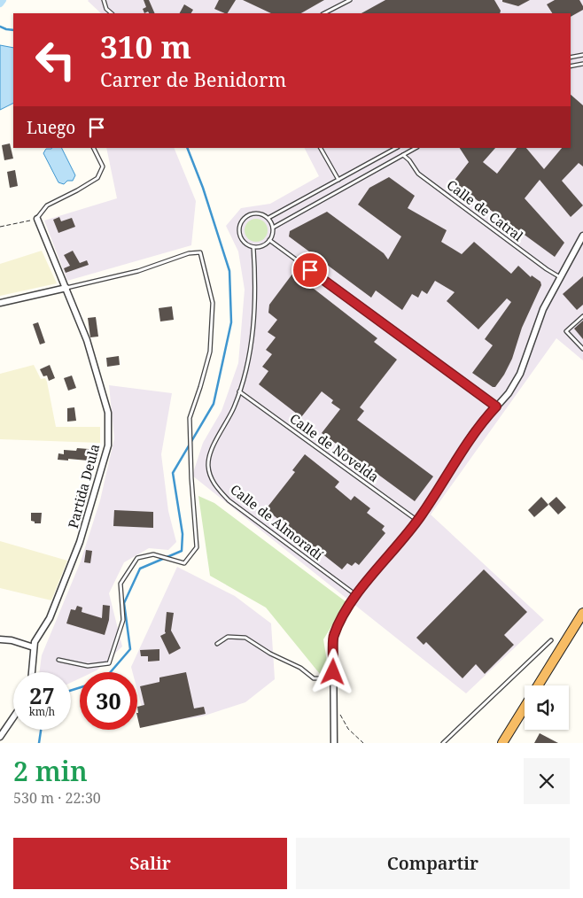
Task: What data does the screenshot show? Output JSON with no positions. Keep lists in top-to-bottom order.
{
  "streets": {
    "street": ["Partida Deula"],
    "lane": ["Calle de Catral", "Calle de Novelda", "Calle de Almoradí"]
  },
  "crossings": [
    ["Calle de Novelda", "Calle de Almoradí"]
  ],
  "page": {
    "turn": ["310 m", "Carrer de Benidorm"],
    "then": "Luego",
    "speed": "27 km/h",
    "limit": "30",
    "heading": ["2 min", "530 m · 22:30"],
    "buttons": ["Salir", "Compartir"]
  }
}
